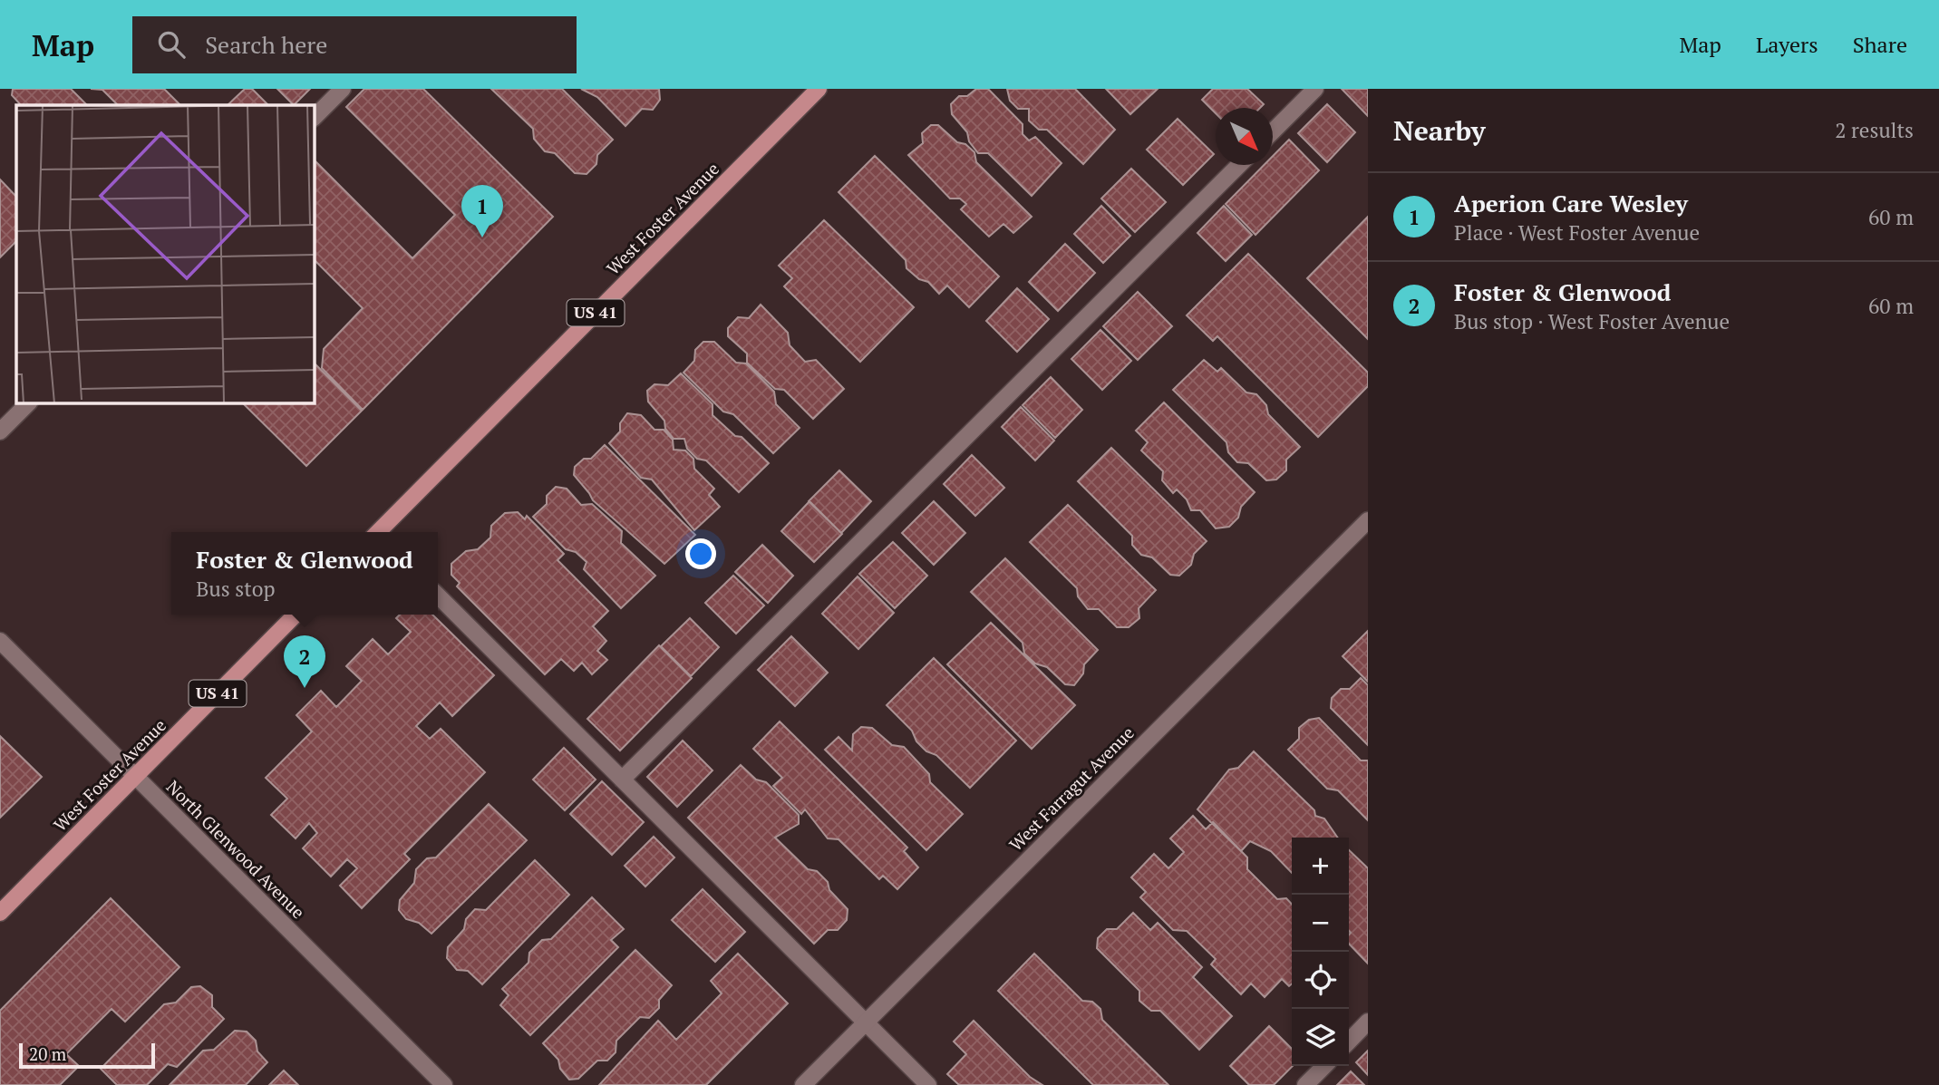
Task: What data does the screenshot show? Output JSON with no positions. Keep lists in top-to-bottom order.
{
  "streets": {
    "main road": ["West Foster Avenue", "US 41"],
    "street": ["West Farragut Avenue", "North Glenwood Avenue"]
  },
  "crossings": [
    ["West Foster Avenue", "North Glenwood Avenue"]
  ],
  "scale_bar": "20 m",
  "north": "bottom right",
  "page": {
    "header": "Map",
    "search": "Search here",
    "nav": ["Map", "Layers", "Share"],
    "heading": ["Nearby", "2 results"],
    "list": [
      {
        "mark": "1",
        "name": "Aperion Care Wesley",
        "note": "Place · West Foster Avenue",
        "value": "60 m"
      },
      {
        "mark": "2",
        "name": "Foster & Glenwood",
        "note": "Bus stop · West Foster Avenue",
        "value": "60 m"
      }
    ],
    "pins": ["1", "2"],
    "popup": ["Foster & Glenwood", "Bus stop"],
    "map_buttons": ["+", "−"],
    "scale": "20 m"
  }
}
